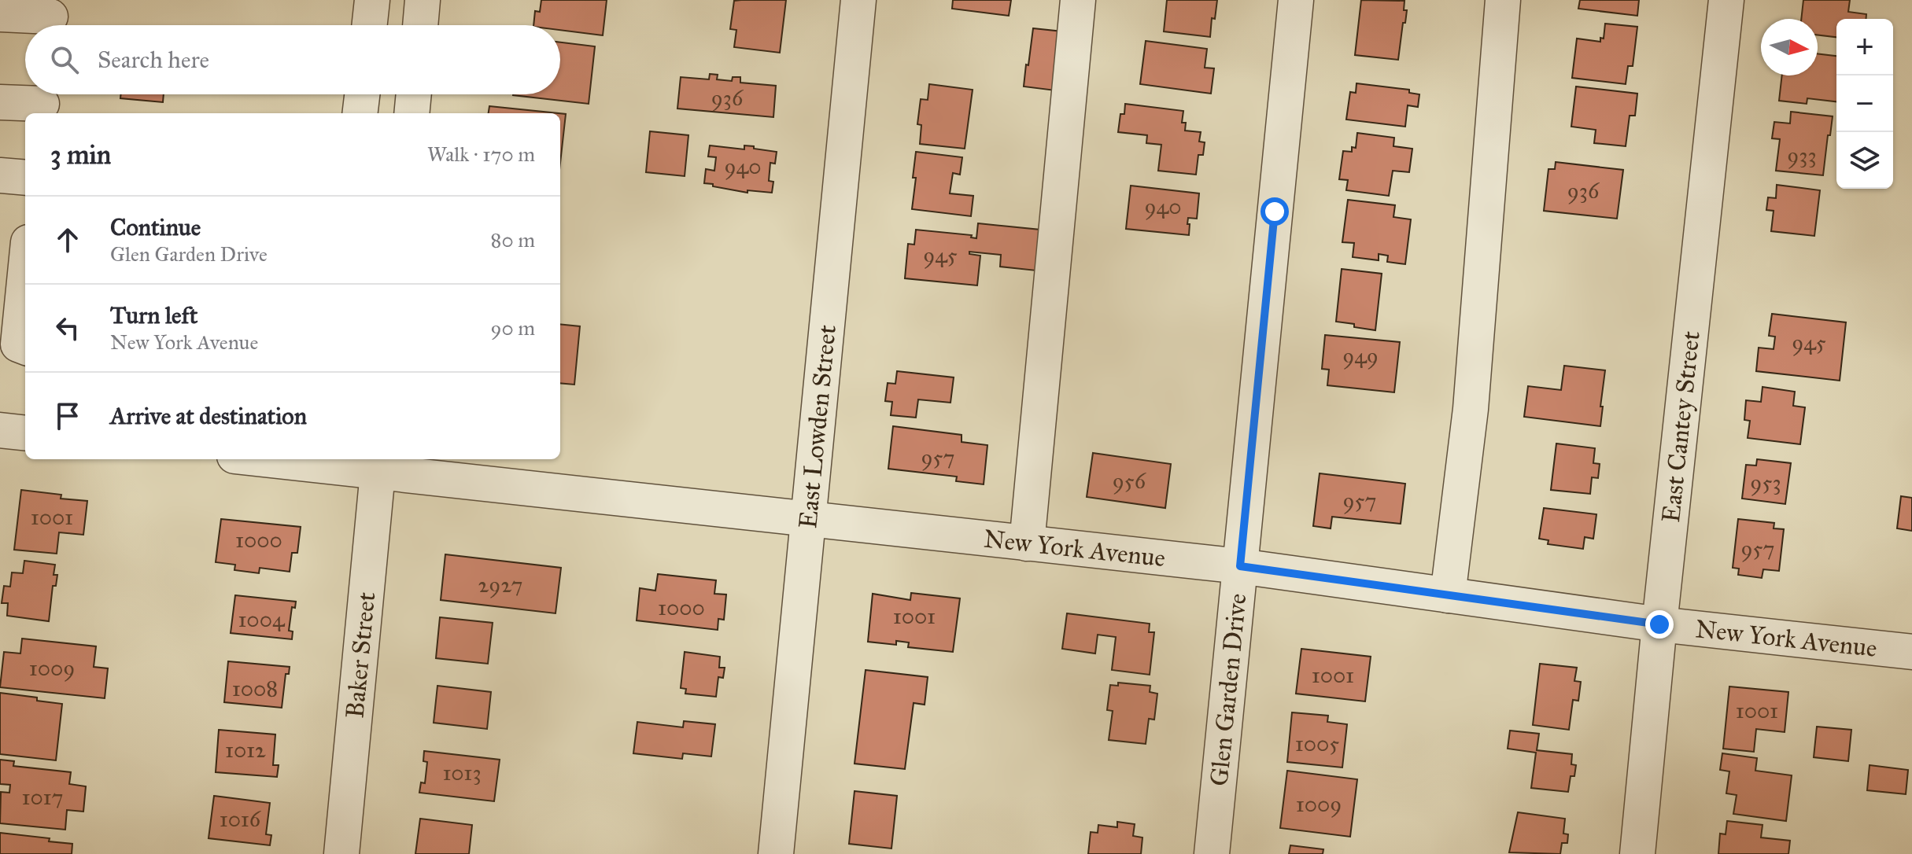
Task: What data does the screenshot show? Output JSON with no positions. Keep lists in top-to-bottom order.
{
  "streets": {
    "street": [
      "East Lowden Street",
      "East Cantey Street",
      "New York Avenue",
      "Baker Street",
      "Glen Garden Drive"
    ]
  },
  "crossings": [
    ["East Lowden Street", "New York Avenue"],
    ["East Cantey Street", "New York Avenue"],
    ["New York Avenue", "Baker Street"],
    ["New York Avenue", "Glen Garden Drive"]
  ],
  "house_numbers": [
    "936",
    "933",
    "940",
    "936",
    "940",
    "945",
    "945",
    "949",
    "957",
    "956",
    "953",
    "957",
    "1001",
    "1000",
    "957",
    "2927",
    "1000",
    "1001",
    "1004",
    "1009",
    "1001",
    "1008",
    "1001",
    "1005",
    "1012",
    "1013",
    "1017",
    "1009",
    "1016"
  ],
  "north": "right",
  "page": {
    "map_buttons": ["+", "−"],
    "search": "Search here",
    "heading": ["3 min", "Walk · 170 m"],
    "list": [
      ["Continue", "Glen Garden Drive", "80 m"],
      ["Turn left", "New York Avenue", "90 m"],
      "Arrive at destination"
    ]
  }
}
